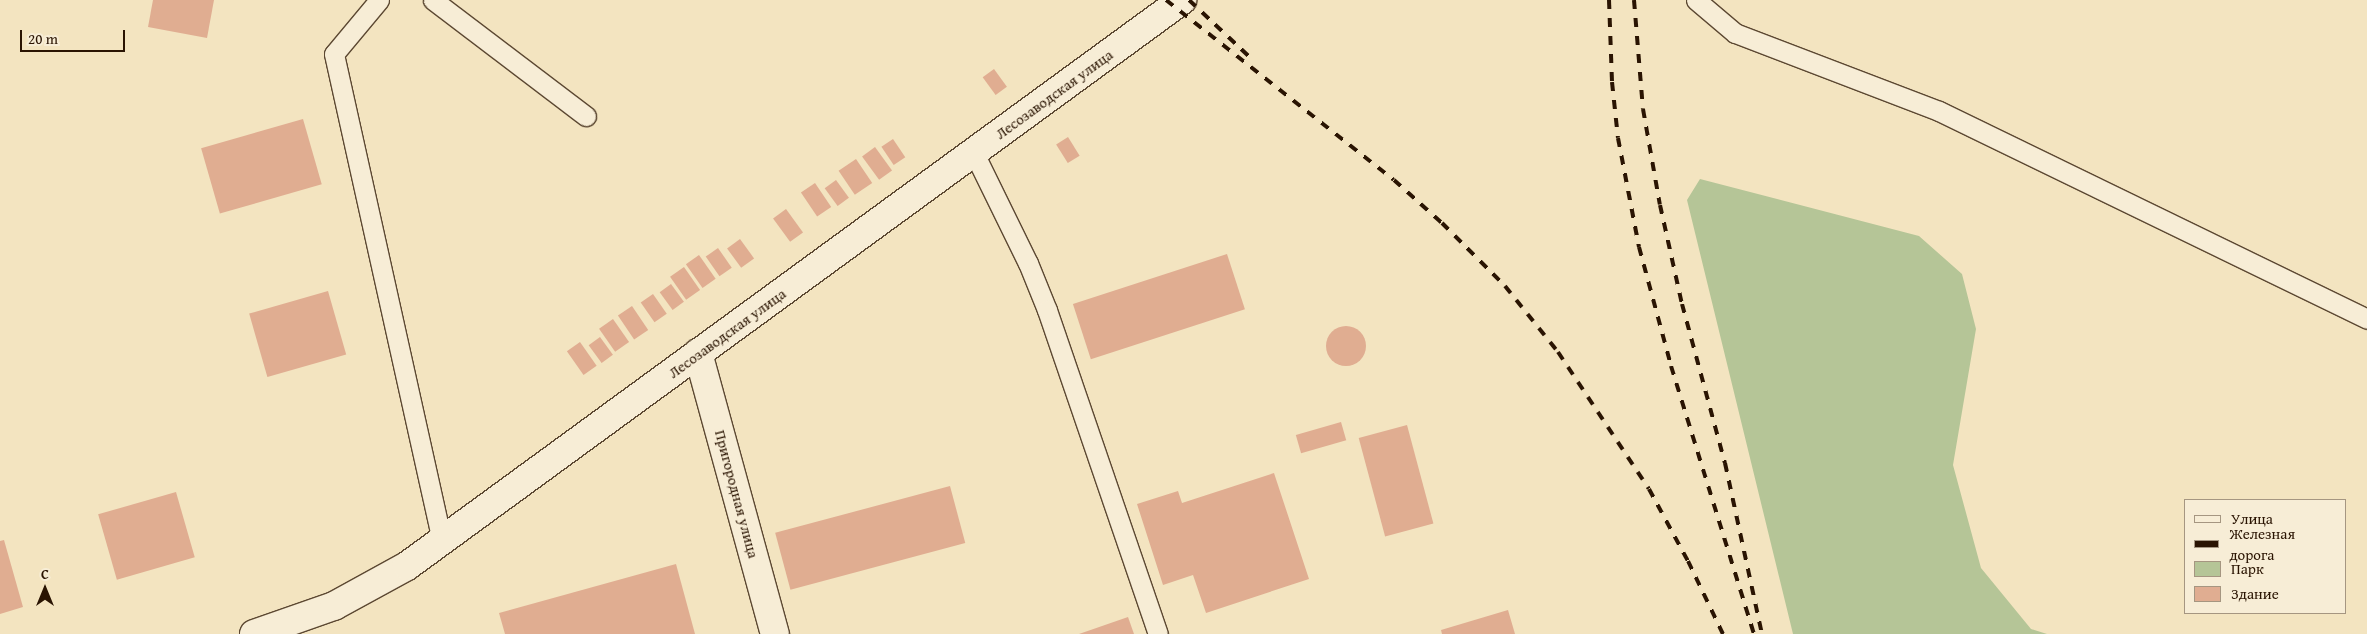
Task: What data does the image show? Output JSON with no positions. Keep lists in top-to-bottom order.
{
  "streets": {
    "street": ["Лесозаводская улица", "Пригородная улица"]
  },
  "crossings": [
    ["Лесозаводская улица", "Пригородная улица"]
  ],
  "legend": [
    "Улица",
    "Железная дорога",
    "Парк",
    "Здание"
  ],
  "scale_bar": "20 m",
  "north": "top"
}
